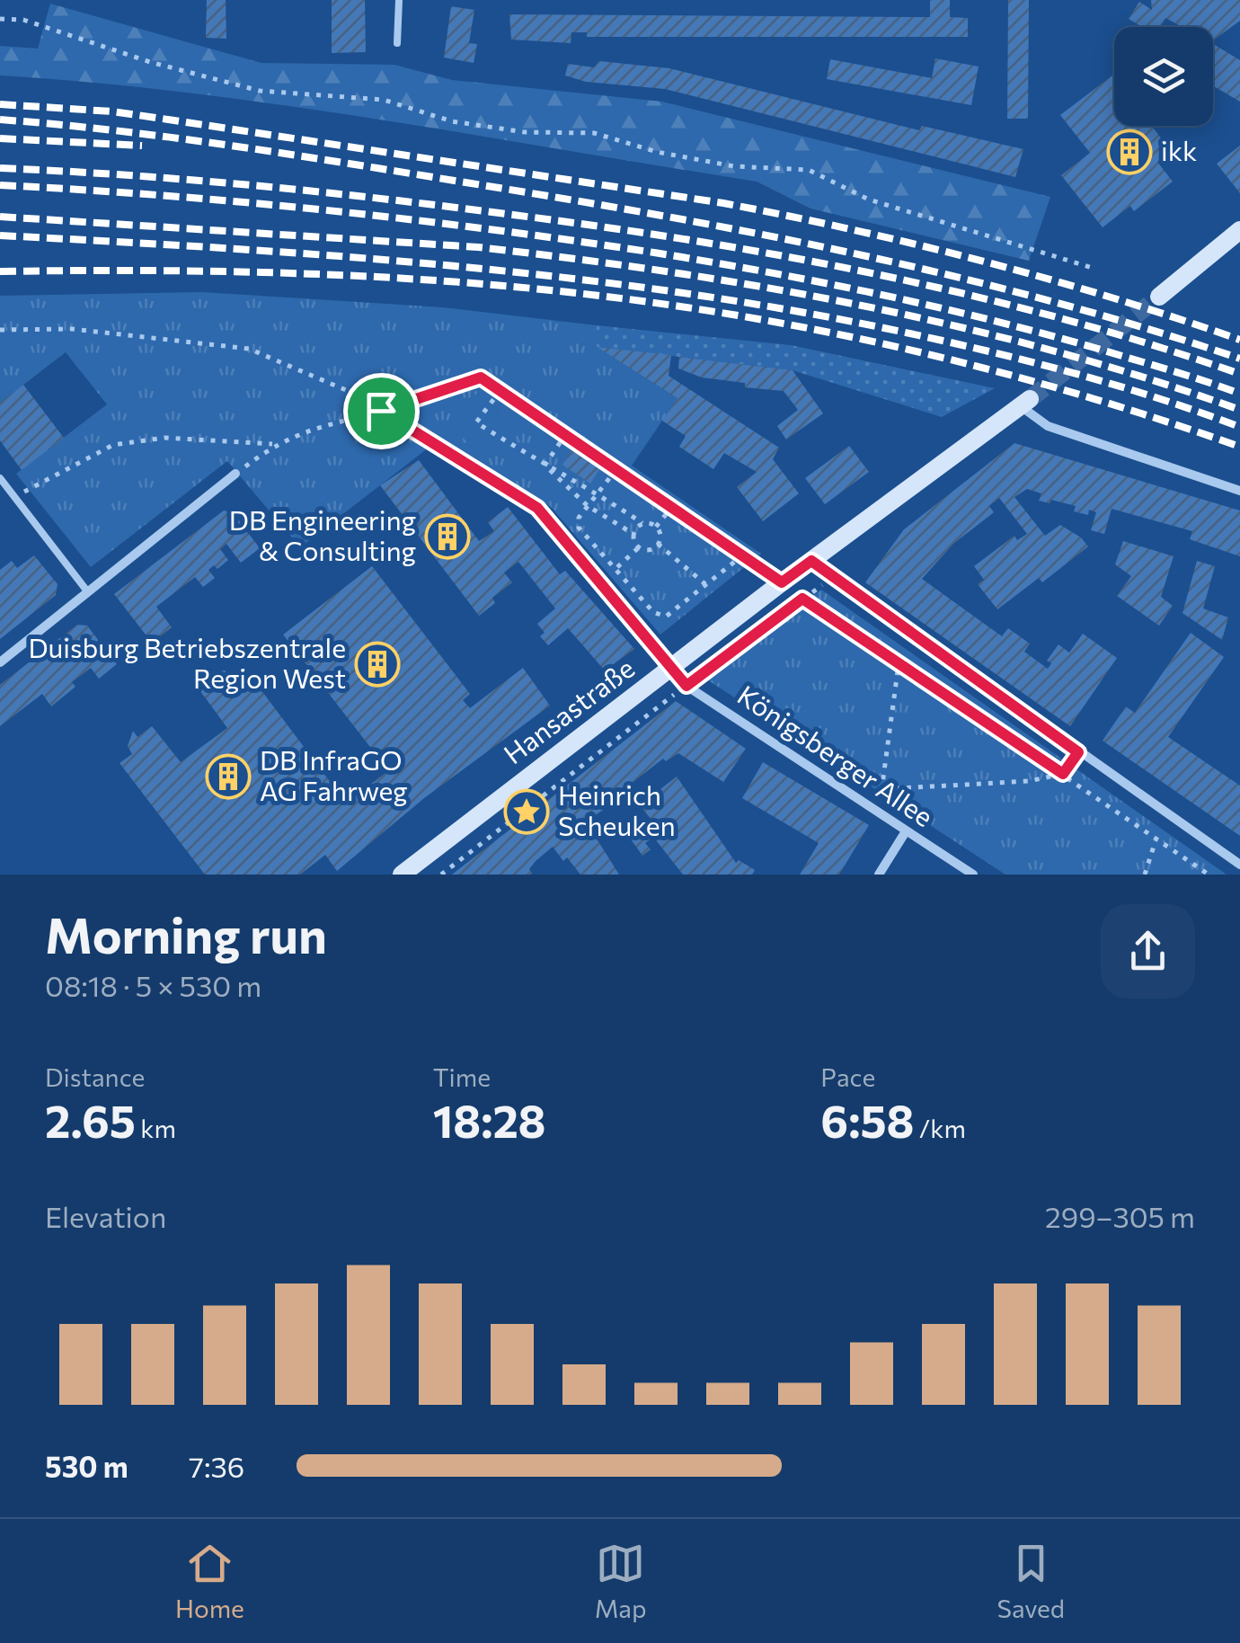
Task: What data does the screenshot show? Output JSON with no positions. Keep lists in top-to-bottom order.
{
  "streets": {
    "street": ["Hansastraße", "Königsberger Allee"]
  },
  "crossings": [
    ["Hansastraße", "Königsberger Allee"]
  ],
  "places": {
    "building": [
      "ikk",
      "DB Engineering & Consulting",
      "Duisburg Betriebszentrale Region West",
      "DB InfraGO AG Fahrweg"
    ],
    "place": ["Heinrich Scheuken"]
  },
  "page": {
    "heading": ["Morning run", "08:18 · 5 × 530 m"],
    "stats": [
      ["Distance", "2.65 km"],
      ["Time", "18:28"],
      ["Pace", "6:58 /km"]
    ],
    "chart": ["Elevation", "299–305 m"],
    "list": [
      {
        "name": "530 m",
        "note": "7:36"
      }
    ],
    "tabs": ["Home", "Map", "Saved"]
  }
}
